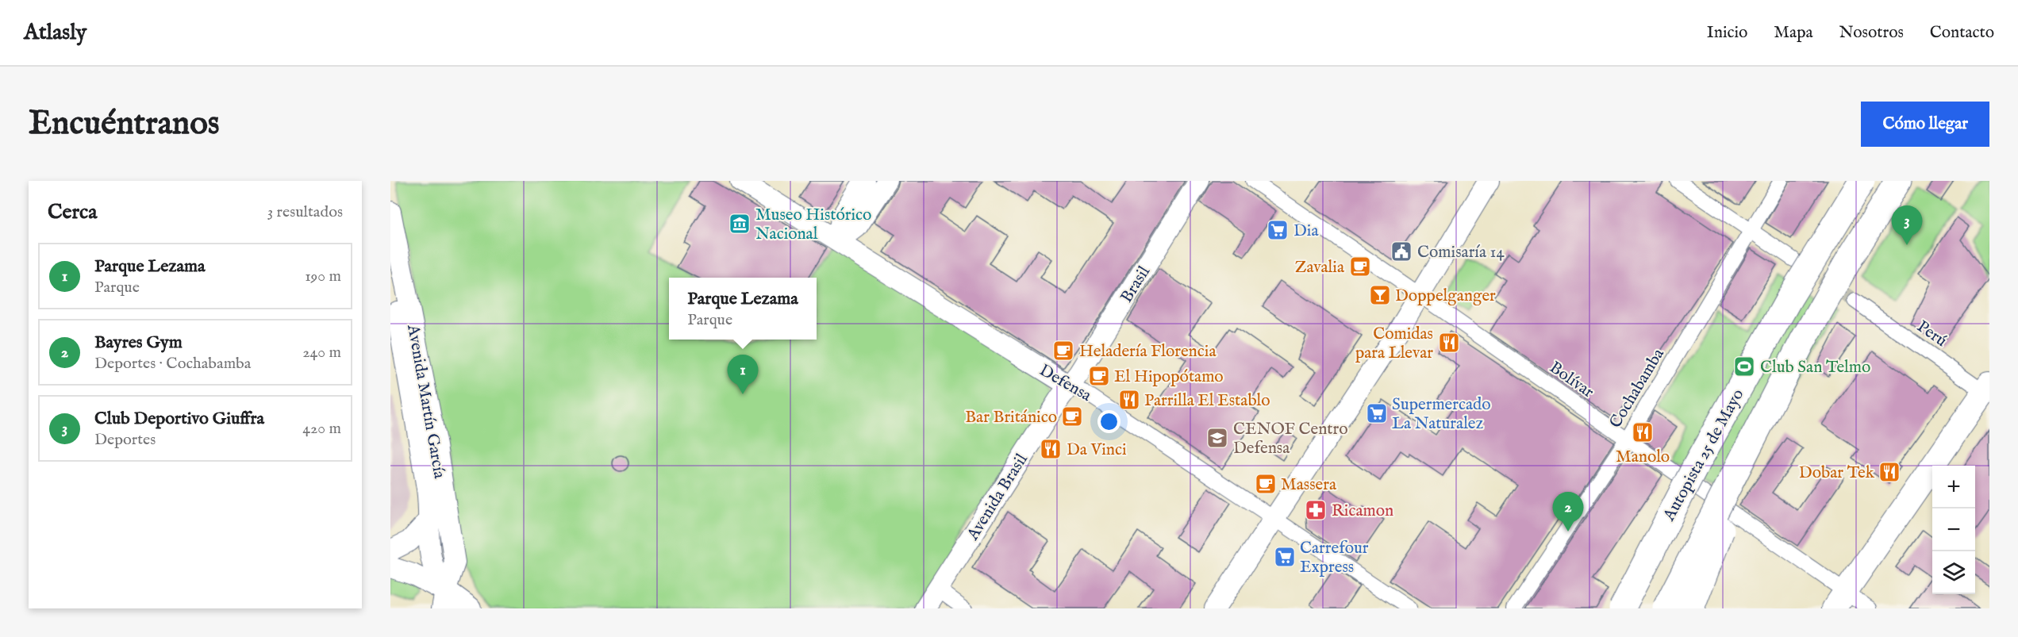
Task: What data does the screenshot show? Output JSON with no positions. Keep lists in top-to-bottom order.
{
  "streets": {
    "highway": ["Autopista 25 de Mayo"],
    "main road": [
      "Brasil",
      "Defensa",
      "Avenida Martín García",
      "Avenida Brasil"
    ],
    "street": ["Perú", "Bolívar", "Cochabamba"]
  },
  "crossings": [
    ["Brasil", "Defensa"],
    ["Brasil", "Avenida Brasil"],
    ["Bolívar", "Cochabamba"],
    ["Defensa", "Avenida Brasil"]
  ],
  "places": {
    "museum": ["Museo Histórico Nacional"],
    "supermarket": ["Dia", "Supermercado La Naturalez", "Carrefour Express"],
    "public building": ["Comisaría 14"],
    "cafe": [
      "Zavalia",
      "Heladería Florencia",
      "El Hipopótamo",
      "Bar Británico",
      "Massera"
    ],
    "bar": ["Doppelganger"],
    "restaurant": [
      "Comidas para Llevar",
      "Parrilla El Establo",
      "Manolo",
      "Da Vinci",
      "Dobar Tek"
    ],
    "sports": ["Club San Telmo"],
    "school or university": ["CENOF Centro Defensa"],
    "pharmacy": ["Ricamon"]
  },
  "page": {
    "header": "Atlasly",
    "nav": [
      "Inicio",
      "Mapa",
      "Nosotros",
      "Contacto"
    ],
    "buttons": "Cómo llegar",
    "title": "Encuéntranos",
    "heading": ["Cerca", "3 resultados"],
    "pins": ["3", "1", "2"],
    "list": [
      {
        "mark": "1",
        "name": "Parque Lezama",
        "note": "Parque",
        "value": "190 m"
      },
      {
        "mark": "2",
        "name": "Bayres Gym",
        "note": "Deportes · Cochabamba",
        "value": "240 m"
      },
      {
        "mark": "3",
        "name": "Club Deportivo Giuffra",
        "note": "Deportes",
        "value": "420 m"
      }
    ],
    "popup": ["Parque Lezama", "Parque"],
    "map_buttons": ["+", "−"]
  }
}
